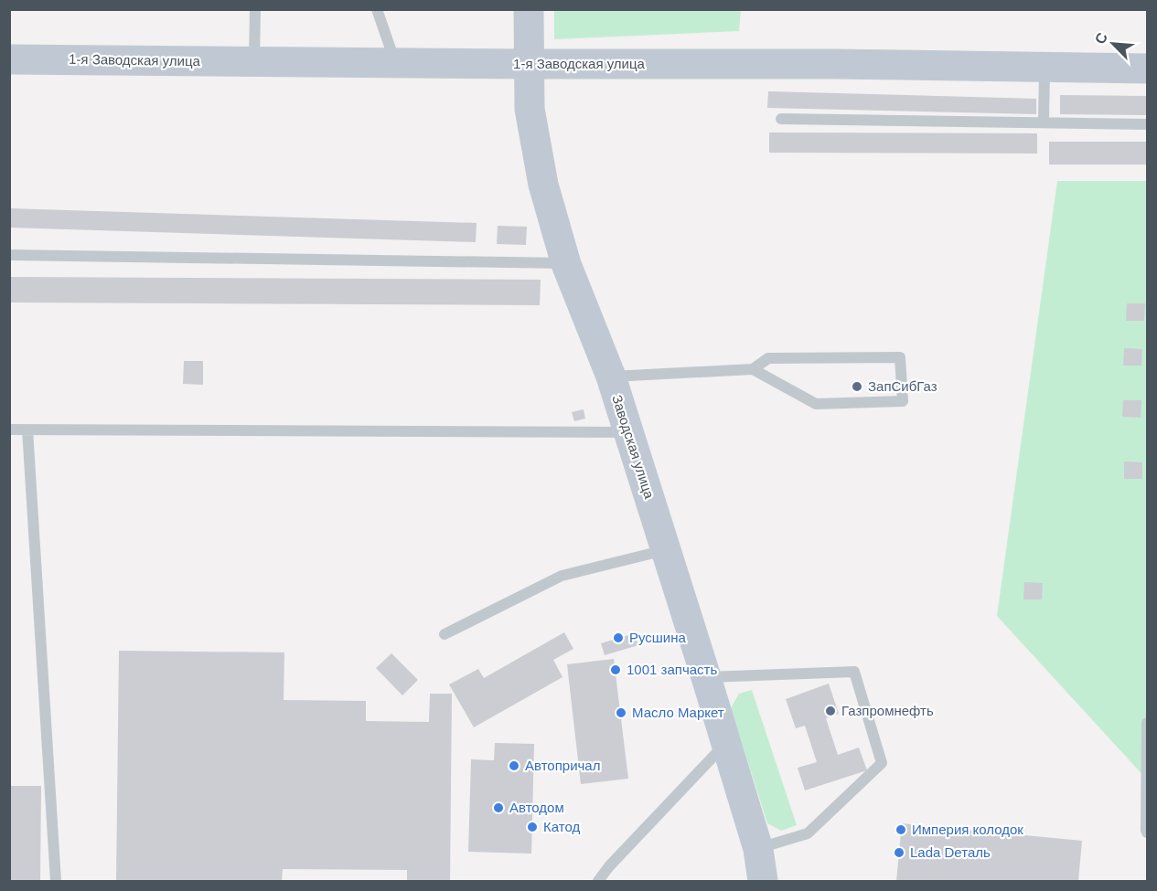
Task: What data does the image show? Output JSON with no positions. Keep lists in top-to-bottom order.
{
  "streets": {
    "main road": ["1-я Заводская улица", "Заводская улица"]
  },
  "crossings": [
    ["1-я Заводская улица", "Заводская улица"]
  ],
  "places": [
    "ЗапСибГаз",
    "Русшина",
    "1001 запчасть",
    "Газпромнефть",
    "Масло Маркет",
    "Автопричал",
    "Автодом",
    "Катод",
    "Империя колодок",
    "Lada Dеталь"
  ],
  "north": "top left"
}
